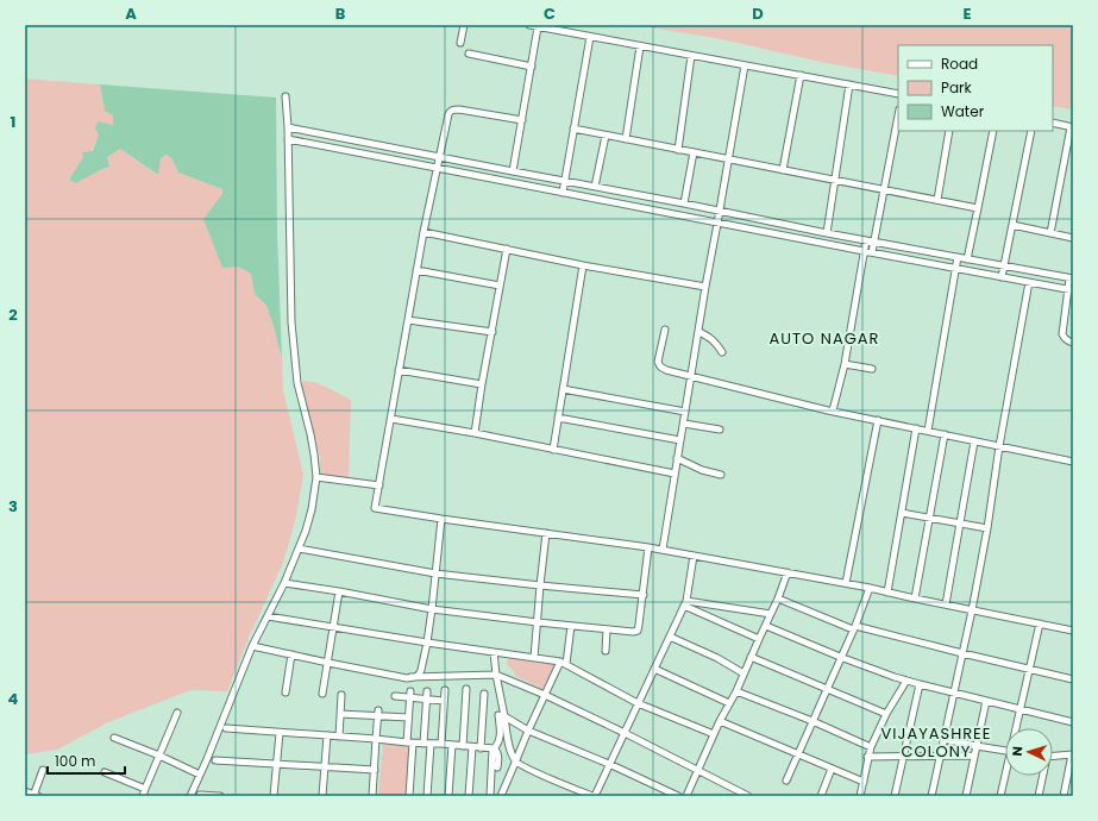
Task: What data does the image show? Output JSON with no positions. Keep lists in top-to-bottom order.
{
  "districts": ["AUTO NAGAR", "VIJAYASHREE COLONY"],
  "legend": ["Road", "Park", "Water"],
  "scale_bar": "100 m",
  "north": "left",
  "grid": {
    "columns": [
      "A",
      "B",
      "C",
      "D",
      "E"
    ],
    "rows": [
      "1",
      "2",
      "3",
      "4"
    ]
  }
}
